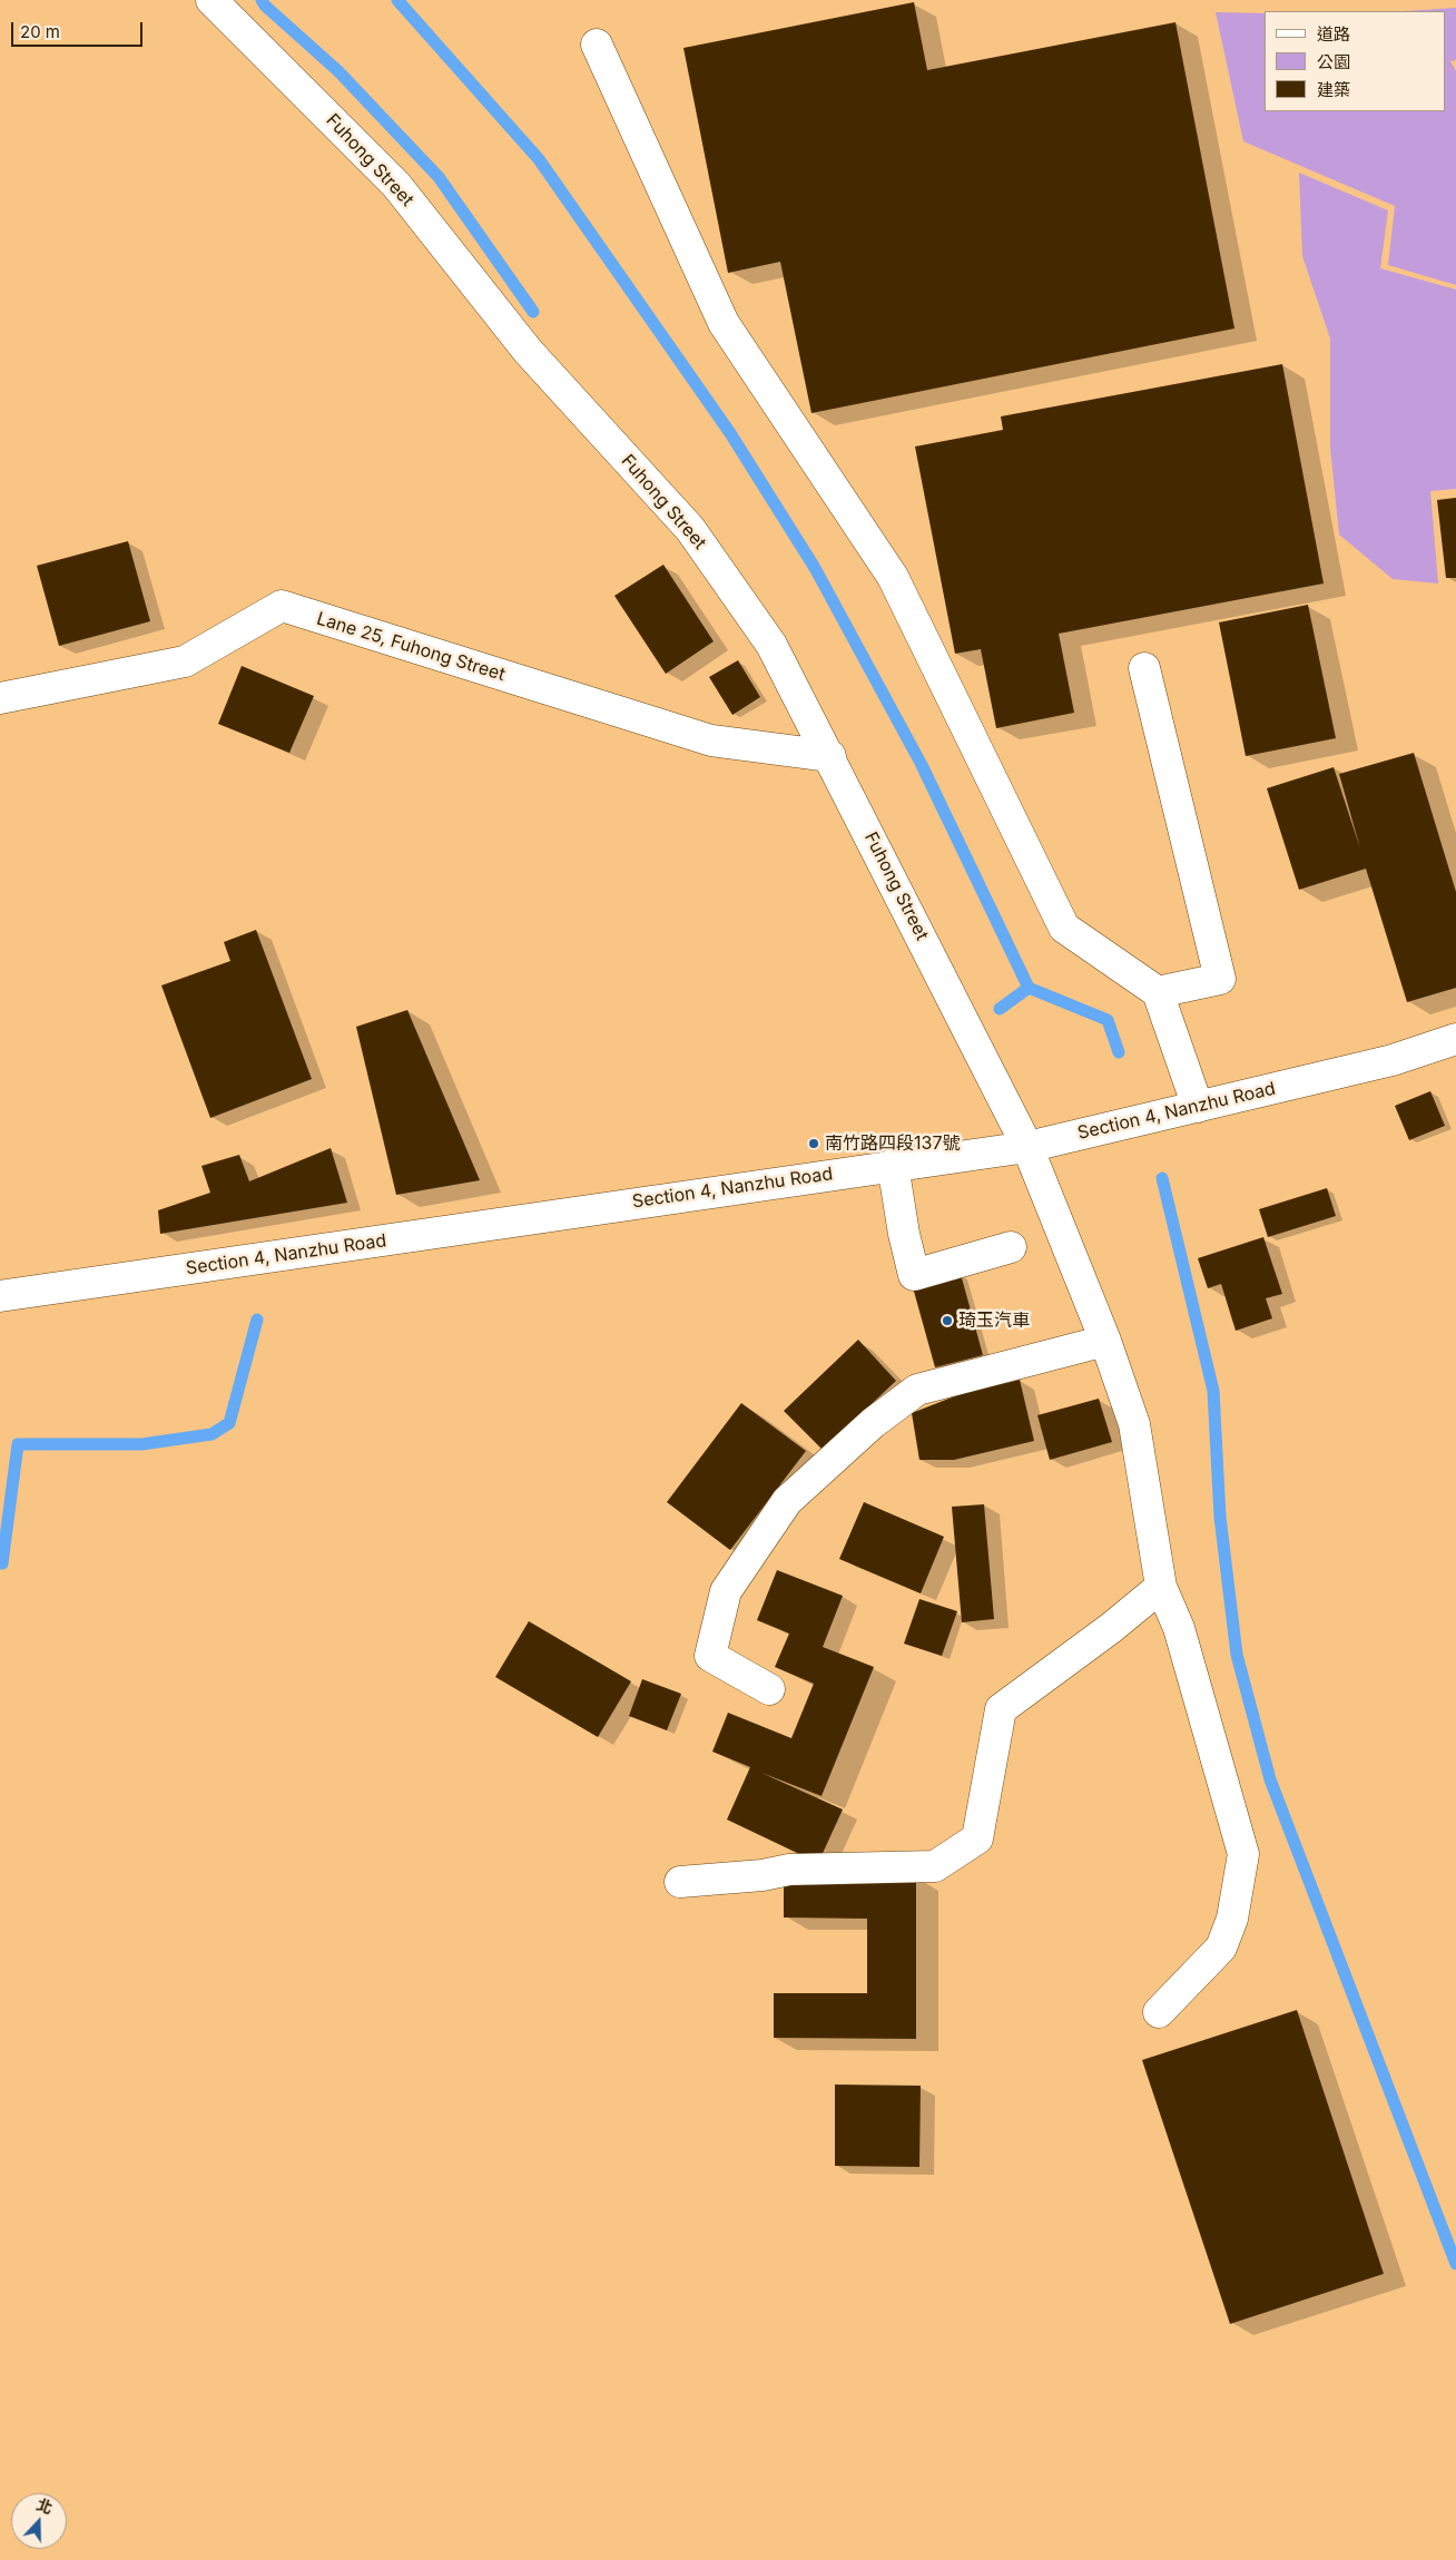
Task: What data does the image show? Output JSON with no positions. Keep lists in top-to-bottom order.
{
  "streets": {
    "street": ["Fuhong Street", "Lane 25, Fuhong Street", "Section 4, Nanzhu Road"]
  },
  "crossings": [
    ["Fuhong Street", "Lane 25, Fuhong Street"],
    ["Fuhong Street", "Section 4, Nanzhu Road"]
  ],
  "places": ["南竹路四段137號", "琦玉汽車"],
  "legend": ["道路", "公園", "建築"],
  "scale_bar": "20 m",
  "north": "top"
}
